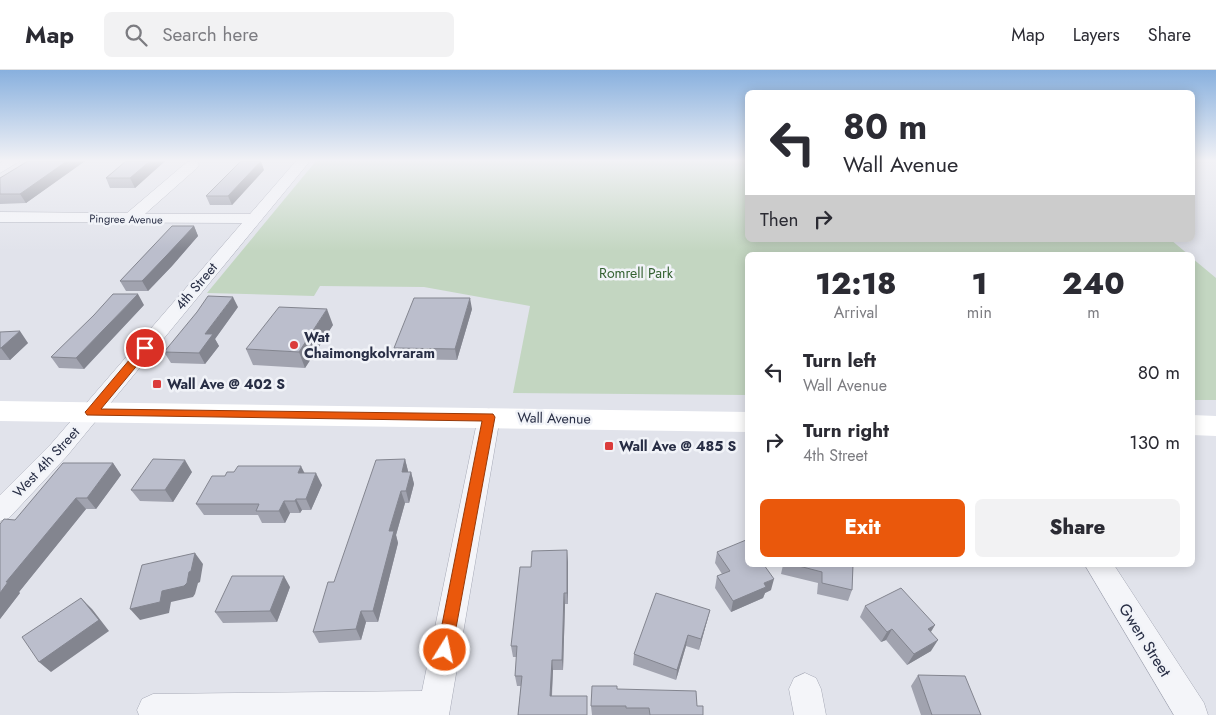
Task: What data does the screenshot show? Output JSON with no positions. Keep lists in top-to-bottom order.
{
  "streets": {
    "main road": ["Wall Avenue"],
    "street": [
      "Pingree Avenue",
      "4th Street",
      "West 4th Street",
      "Gwen Street"
    ]
  },
  "crossings": [
    ["Pingree Avenue", "4th Street"],
    ["4th Street", "Wall Avenue"],
    ["4th Street", "West 4th Street"],
    ["Wall Avenue", "West 4th Street"]
  ],
  "parks": ["Romrell Park"],
  "places": {
    "other": ["Wat Chaimongkolvraram"],
    "transit": ["Wall Ave @ 402 S", "Wall Ave @ 485 S"]
  },
  "page": {
    "header": "Map",
    "search": "Search here",
    "nav": ["Map", "Layers", "Share"],
    "turn": ["80 m", "Wall Avenue"],
    "then": "Then",
    "eta": [
      "12:18",
      "Arrival",
      "1",
      "min",
      "240",
      "m"
    ],
    "list": [
      {
        "name": "Turn left",
        "note": "Wall Avenue",
        "value": "80 m"
      },
      {
        "name": "Turn right",
        "note": "4th Street",
        "value": "130 m"
      }
    ],
    "buttons": ["Exit", "Share"]
  }
}
